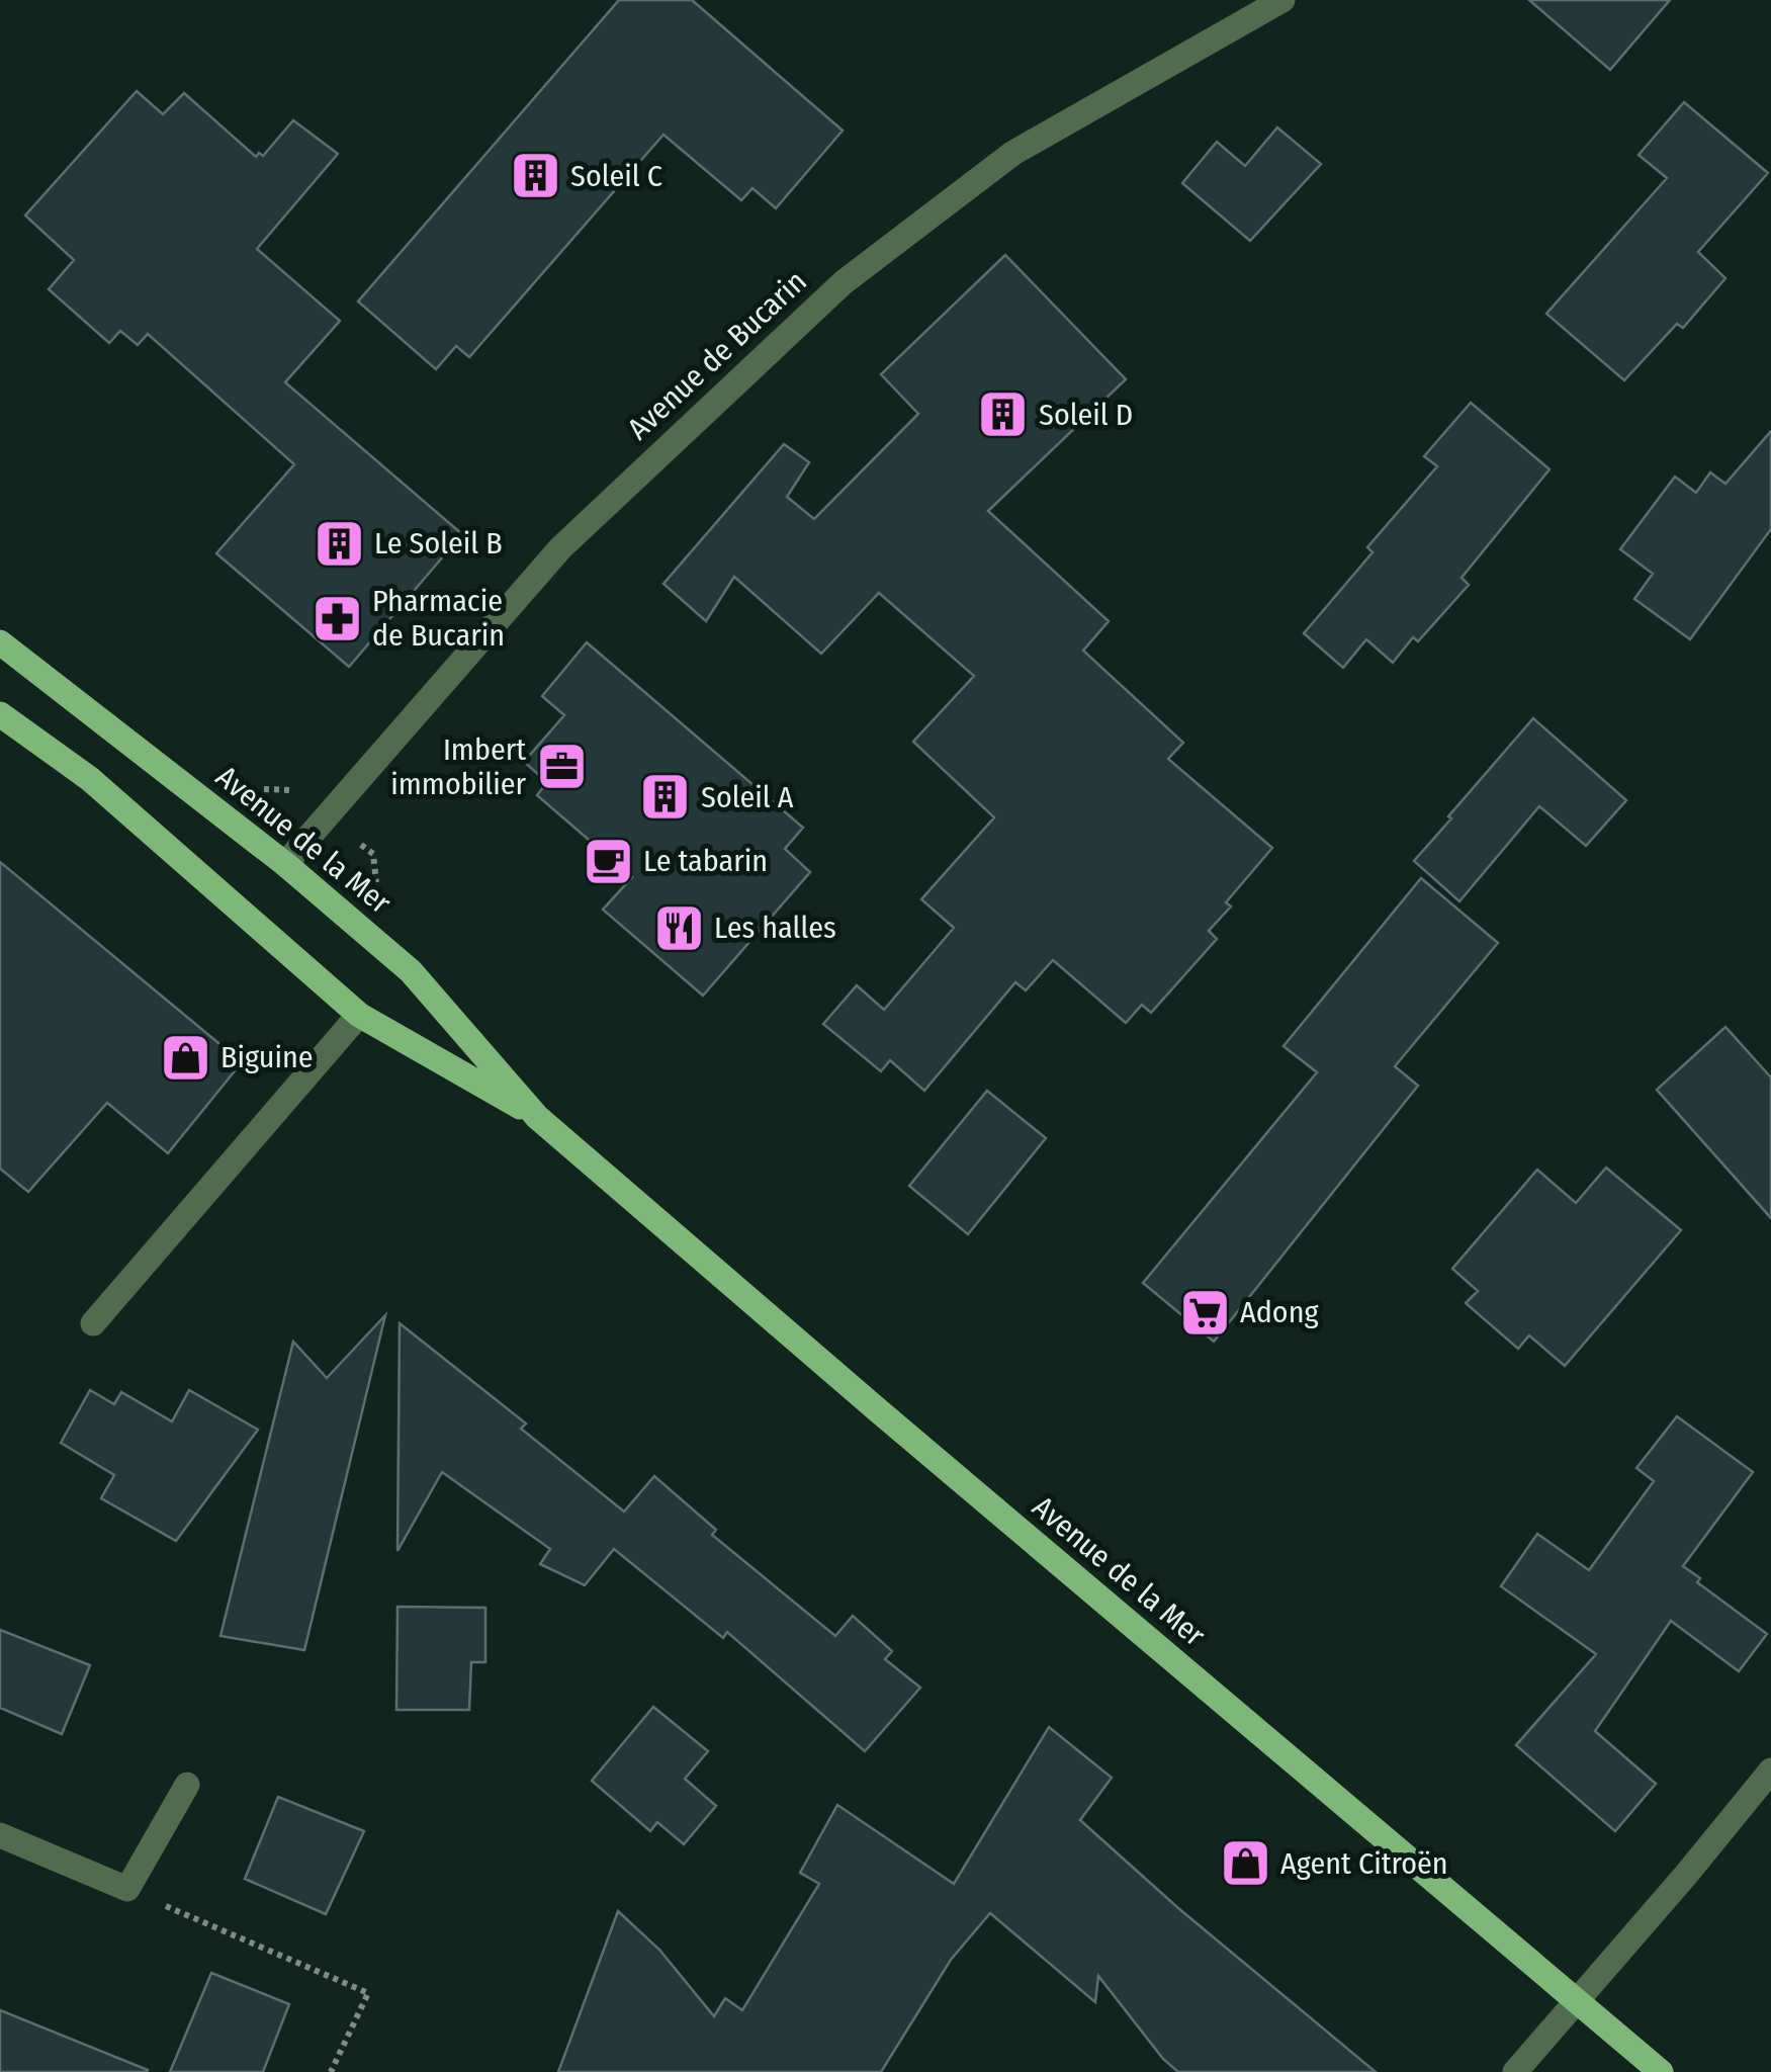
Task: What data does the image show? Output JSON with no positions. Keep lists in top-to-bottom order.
{
  "streets": {
    "main road": ["Avenue de la Mer"],
    "street": ["Avenue de Bucarin"]
  },
  "crossings": [
    ["Avenue de Bucarin", "Avenue de la Mer"]
  ],
  "places": {
    "building": [
      "Soleil C",
      "Soleil D",
      "Le Soleil B",
      "Soleil A"
    ],
    "pharmacy": ["Pharmacie de Bucarin"],
    "office": ["Imbert immobilier"],
    "cafe": ["Le tabarin"],
    "restaurant": ["Les halles"],
    "shop": ["Biguine", "Agent Citroën"],
    "supermarket": ["Adong"]
  }
}
